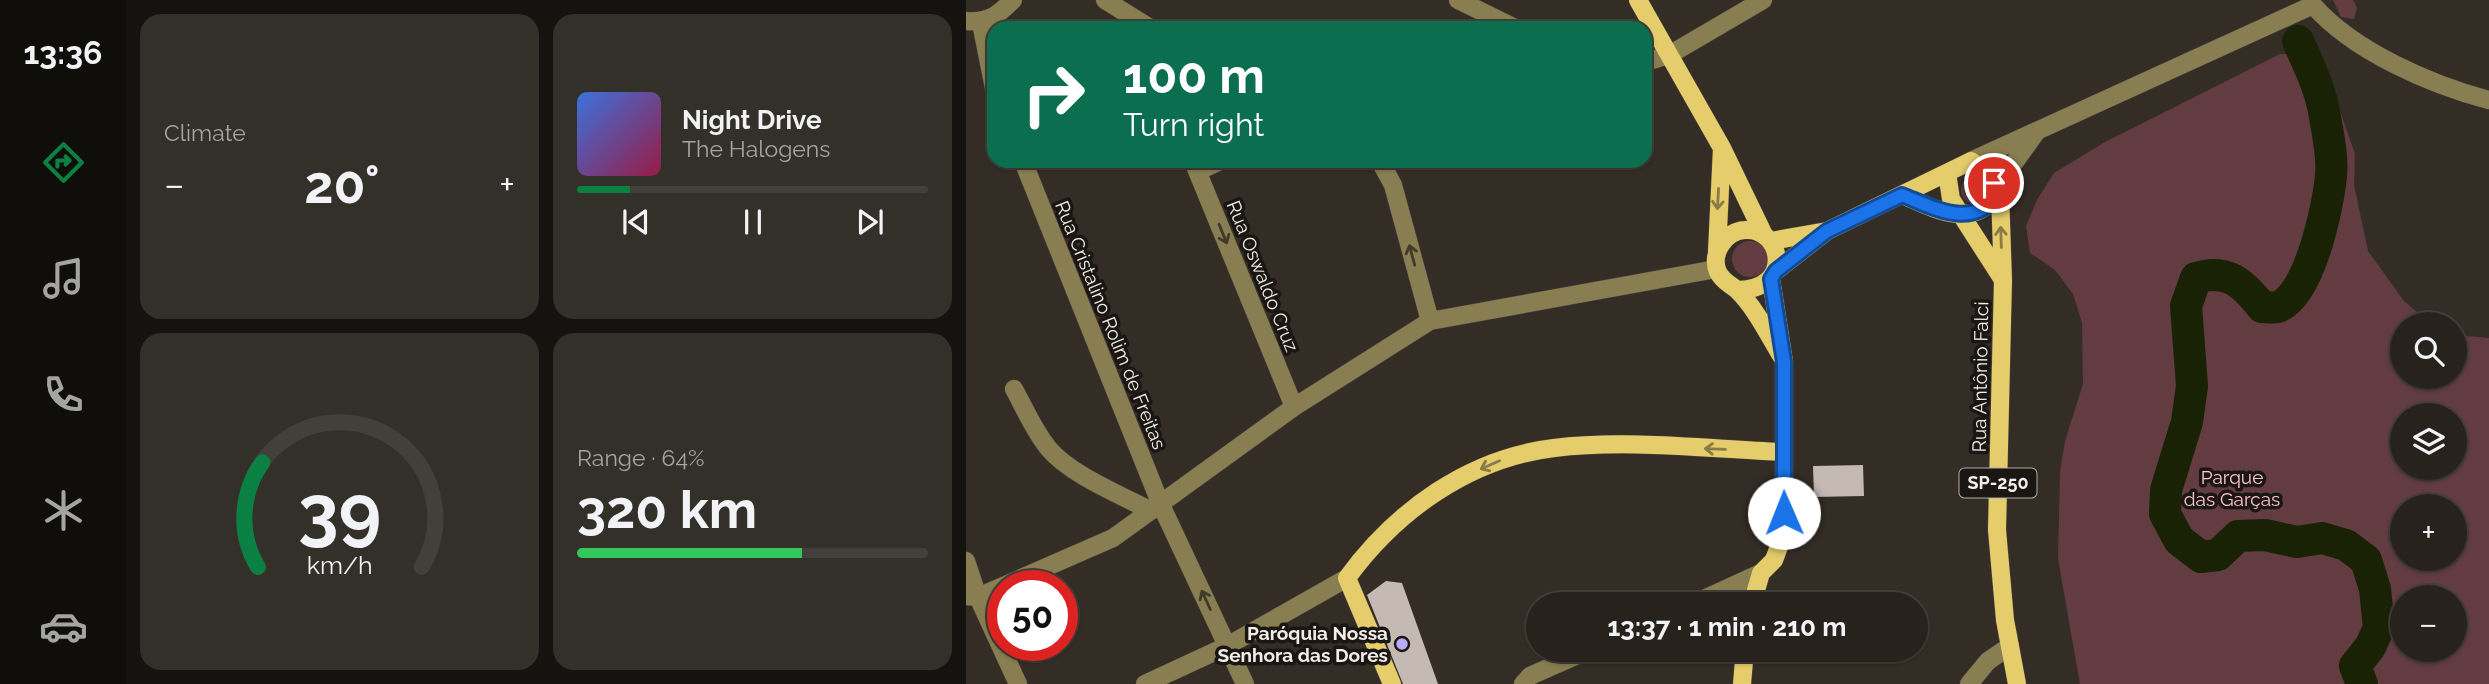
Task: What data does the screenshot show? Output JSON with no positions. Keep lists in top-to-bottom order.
{
  "streets": {
    "main road": ["Rua Antônio Falci", "SP-250"],
    "street": ["Rua Oswaldo Cruz", "Rua Cristalino Rolim de Freitas"]
  },
  "one_way": ["Rua Oswaldo Cruz"],
  "parks": ["Parque das Garças"],
  "places": ["Paróquia Nossa Senhora das Dores"],
  "page": {
    "tabs": "13:36",
    "tile": [
      "Climate",
      ["Range · 64%", "320 km"]
    ],
    "turn": ["100 m", "Turn right"],
    "song": ["Night Drive", "The Halogens"],
    "heat": ["−", "20°", "+"],
    "map_buttons": ["+", "−"],
    "limit": "50",
    "trip": "13:37 · 1 min · 210 m",
    "gauge": ["39", "km/h"]
  }
}
